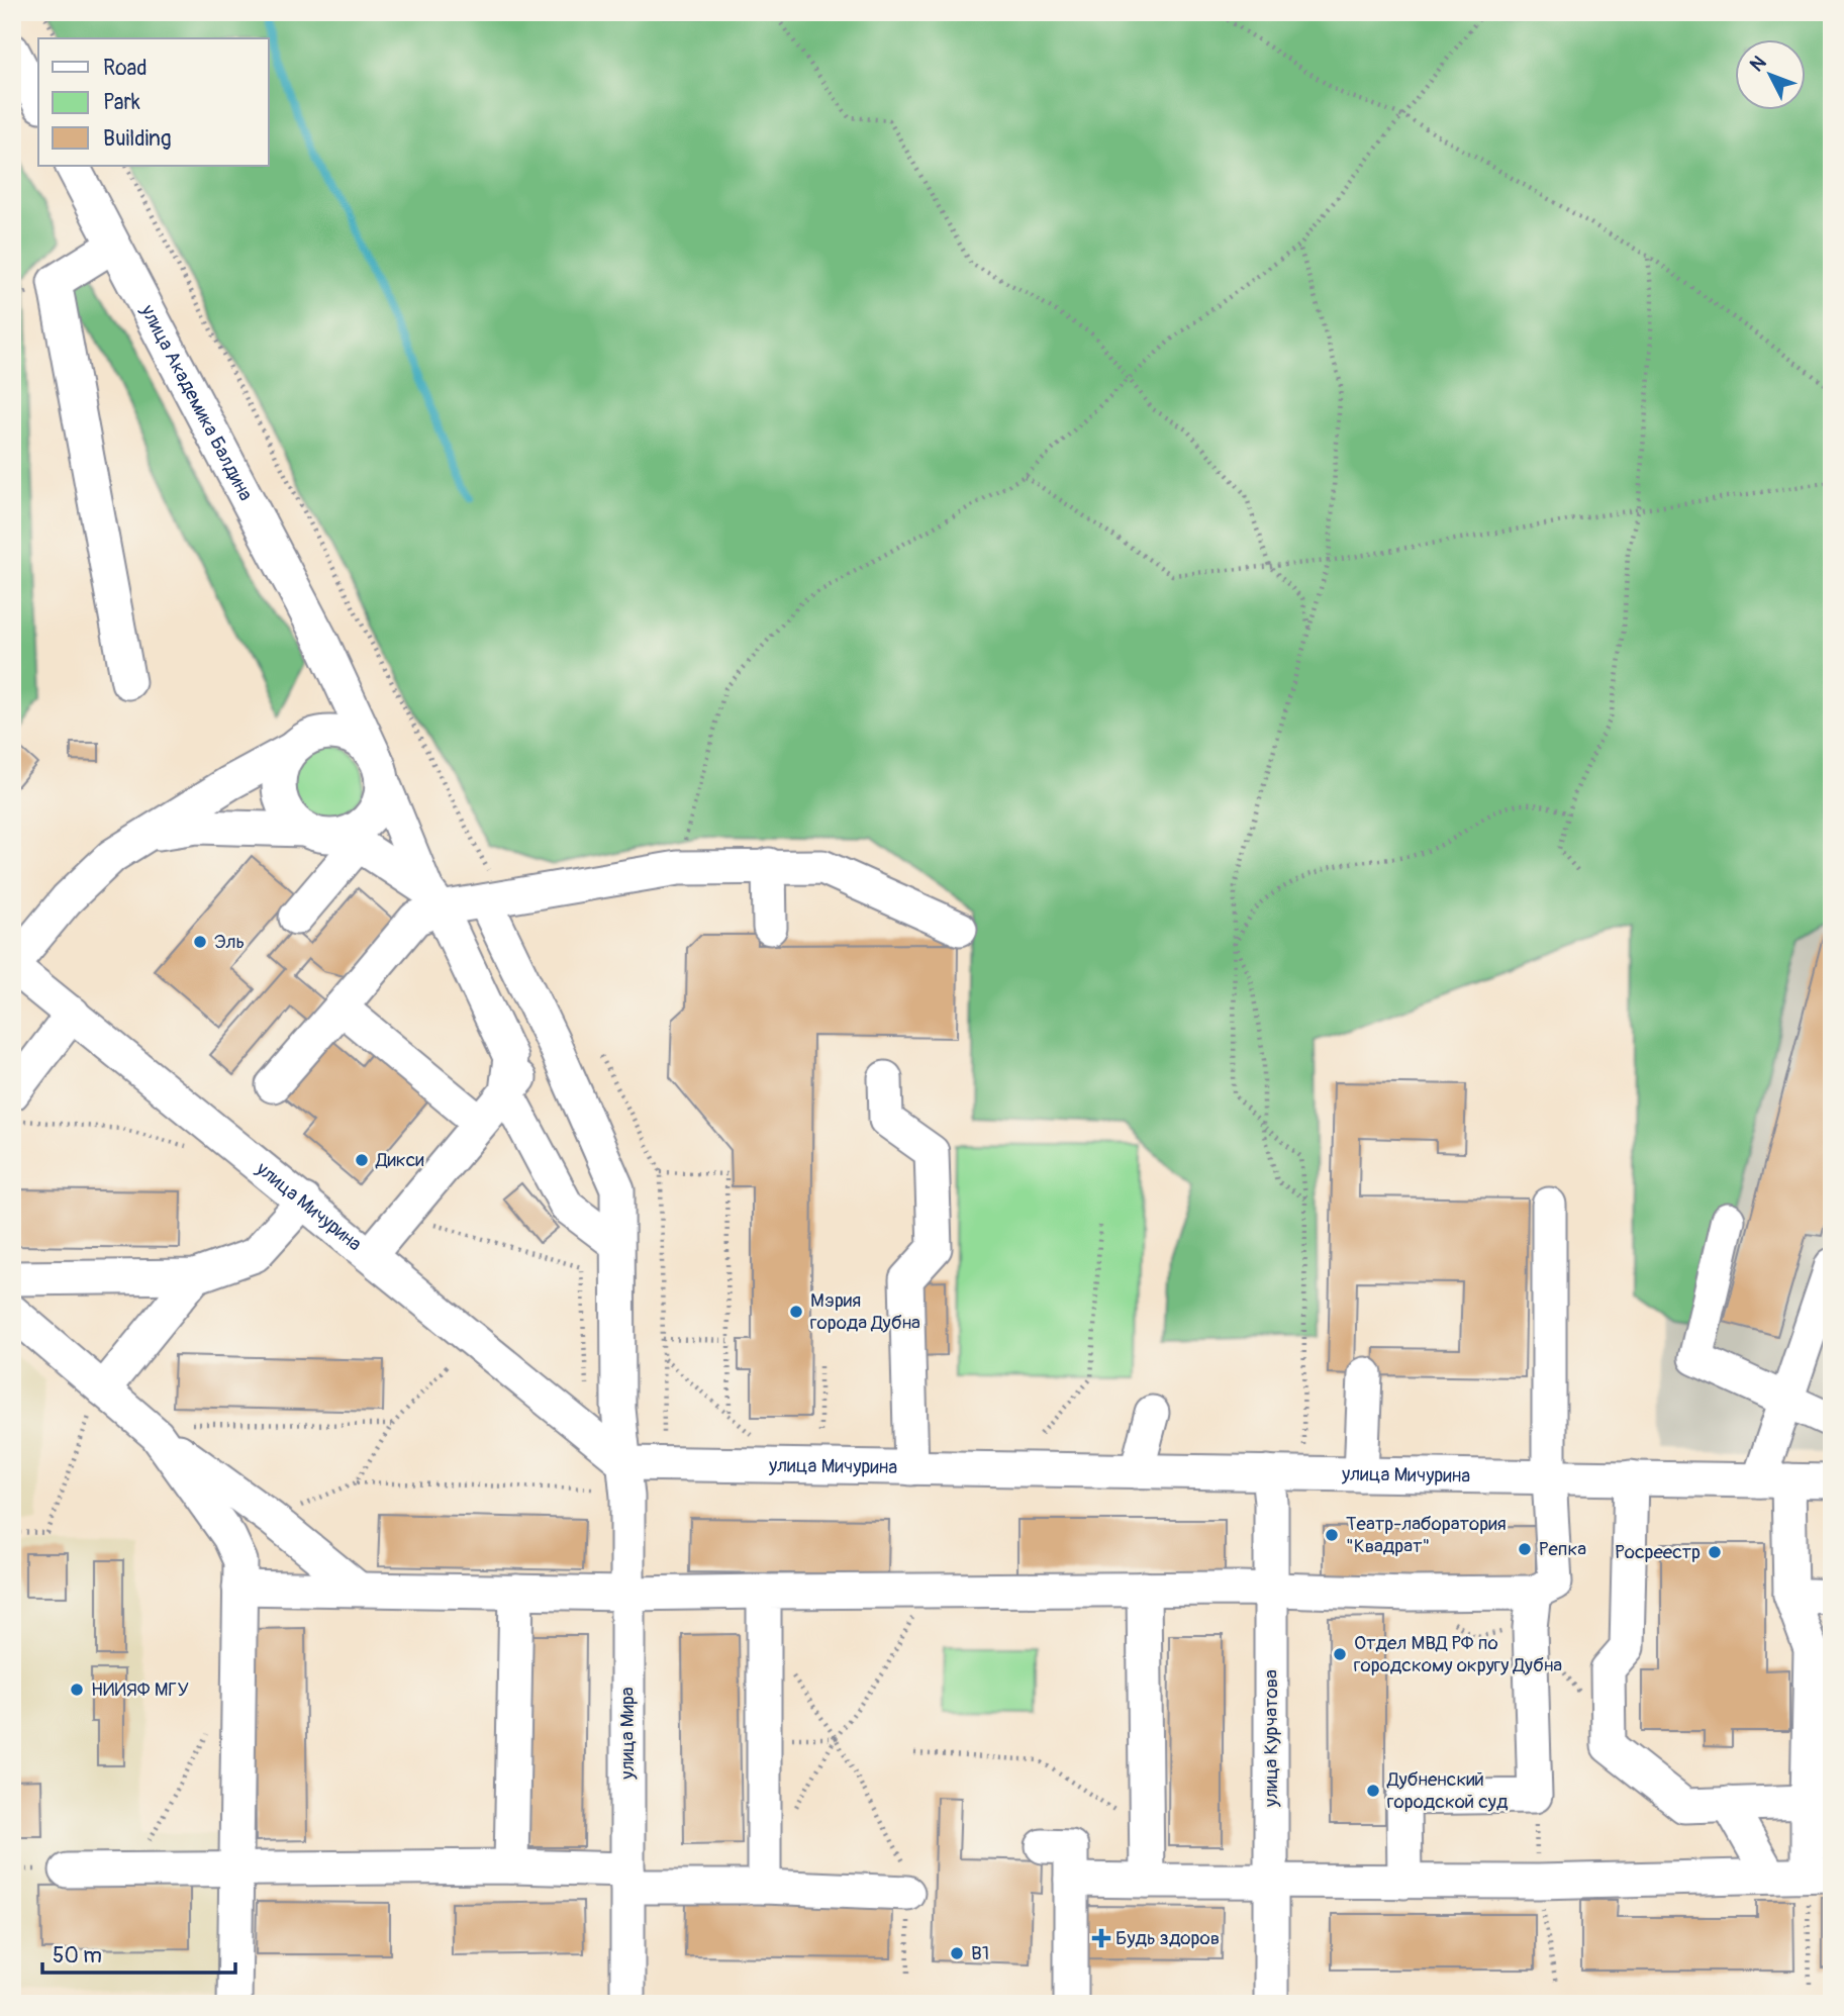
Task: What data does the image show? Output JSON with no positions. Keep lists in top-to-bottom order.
{
  "streets": {
    "street": [
      "улица Академика Балдина",
      "улица Мичурина",
      "улица Мира",
      "улица Курчатова"
    ]
  },
  "crossings": [
    ["улица Мичурина", "улица Мира"],
    ["улица Мичурина", "улица Курчатова"]
  ],
  "places": {
    "other": [
      "Эль",
      "Дикси",
      "Мэрия города Дубна",
      "Театр-лаборатория \"Квадрат\"",
      "Репка",
      "Росреестр",
      "Отдел МВД РФ по городскому округу Дубна",
      "НИИЯФ МГУ",
      "Дубненский городской суд",
      "В1"
    ],
    "health": ["Будь здоров"]
  },
  "legend": ["Road", "Park", "Building"],
  "scale_bar": "50 m",
  "north": "top left"
}
